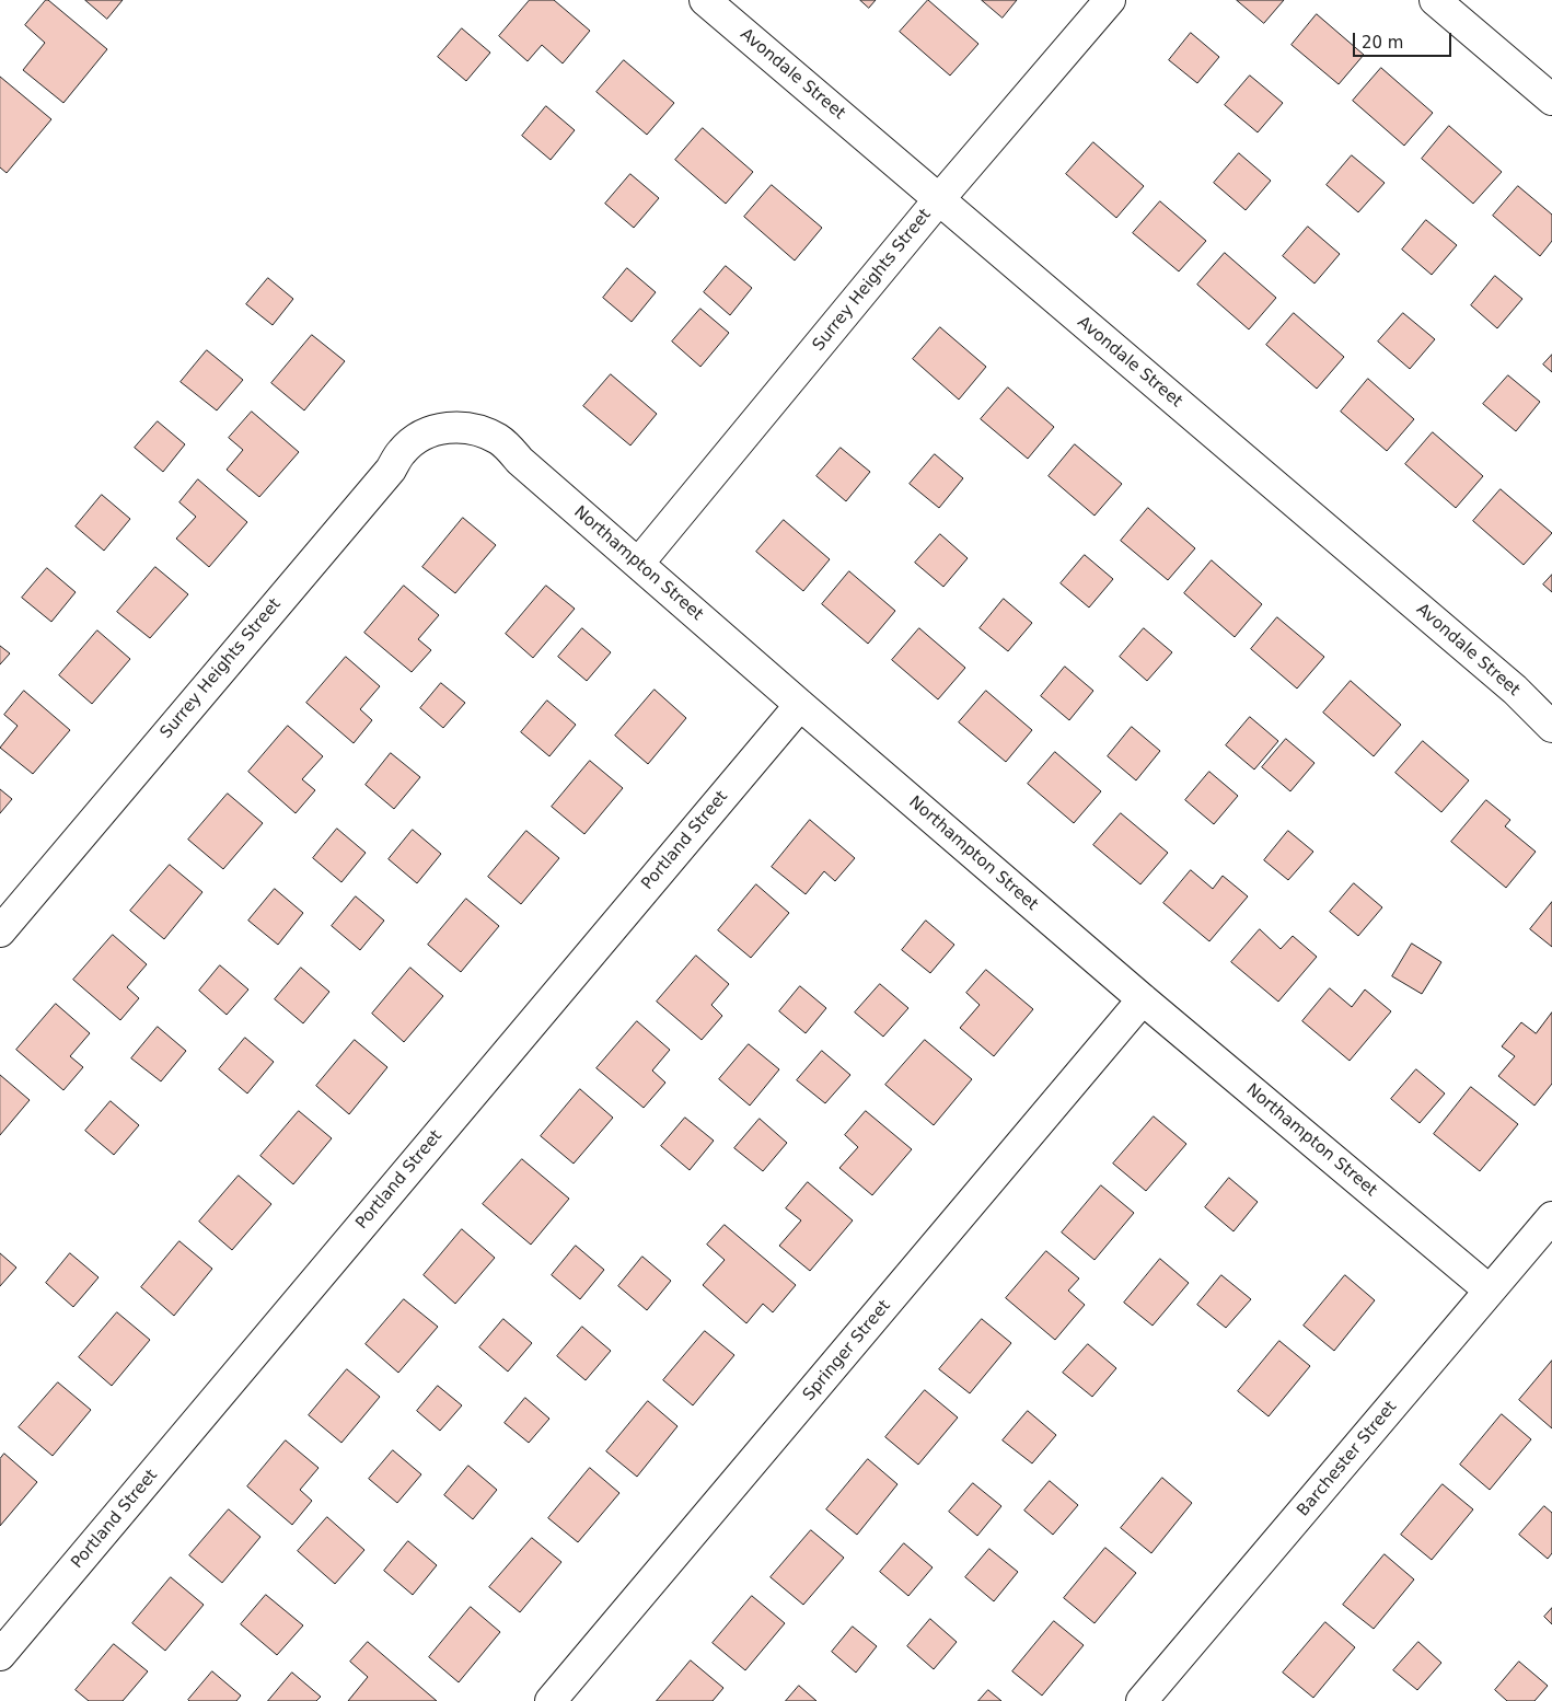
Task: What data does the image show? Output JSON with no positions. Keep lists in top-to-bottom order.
{
  "streets": {
    "street": [
      "Avondale Street",
      "Surrey Heights Street",
      "Northampton Street",
      "Portland Street",
      "Springer Street",
      "Barchester Street"
    ]
  },
  "crossings": [
    ["Avondale Street", "Surrey Heights Street"],
    ["Surrey Heights Street", "Northampton Street"],
    ["Northampton Street", "Portland Street"],
    ["Northampton Street", "Springer Street"],
    ["Northampton Street", "Barchester Street"]
  ],
  "scale_bar": "20 m"
}
